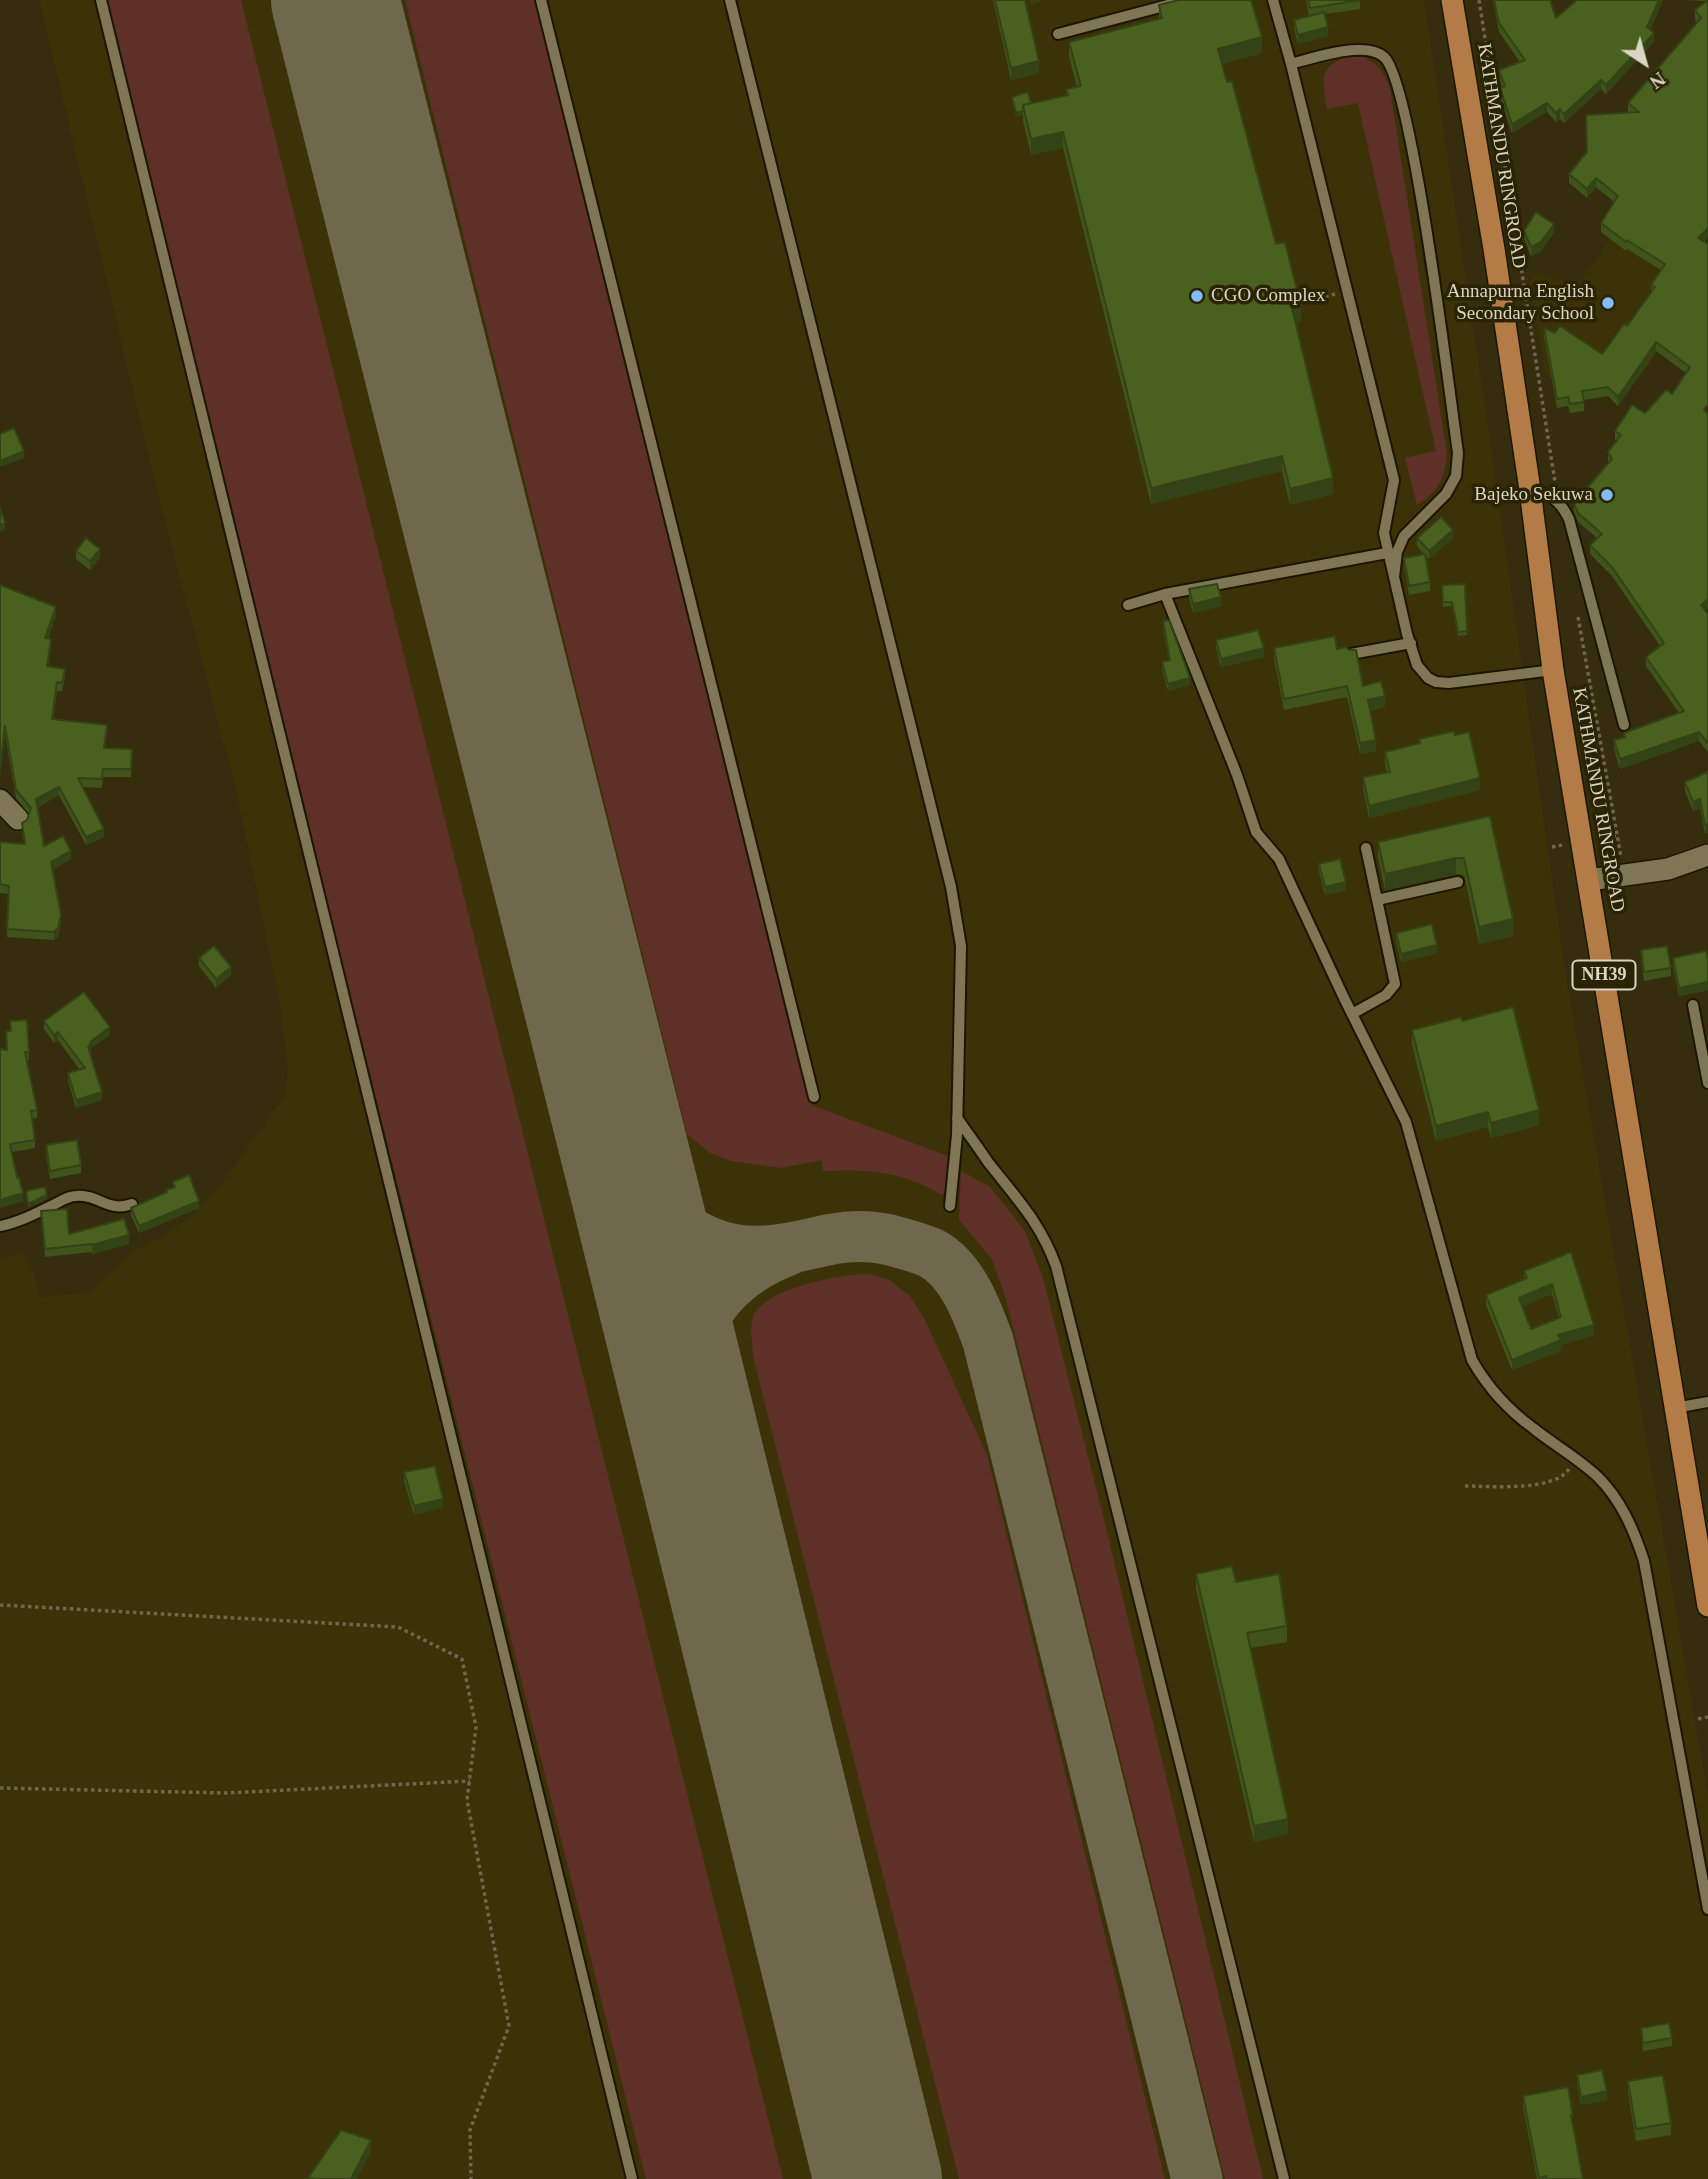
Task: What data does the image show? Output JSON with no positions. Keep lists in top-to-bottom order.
{
  "streets": {
    "highway": ["KATHMANDU RINGROAD", "NH39"]
  },
  "places": ["CGO Complex", "Annapurna English Secondary School", "Bajeko Sekuwa"],
  "north": "bottom right"
}
